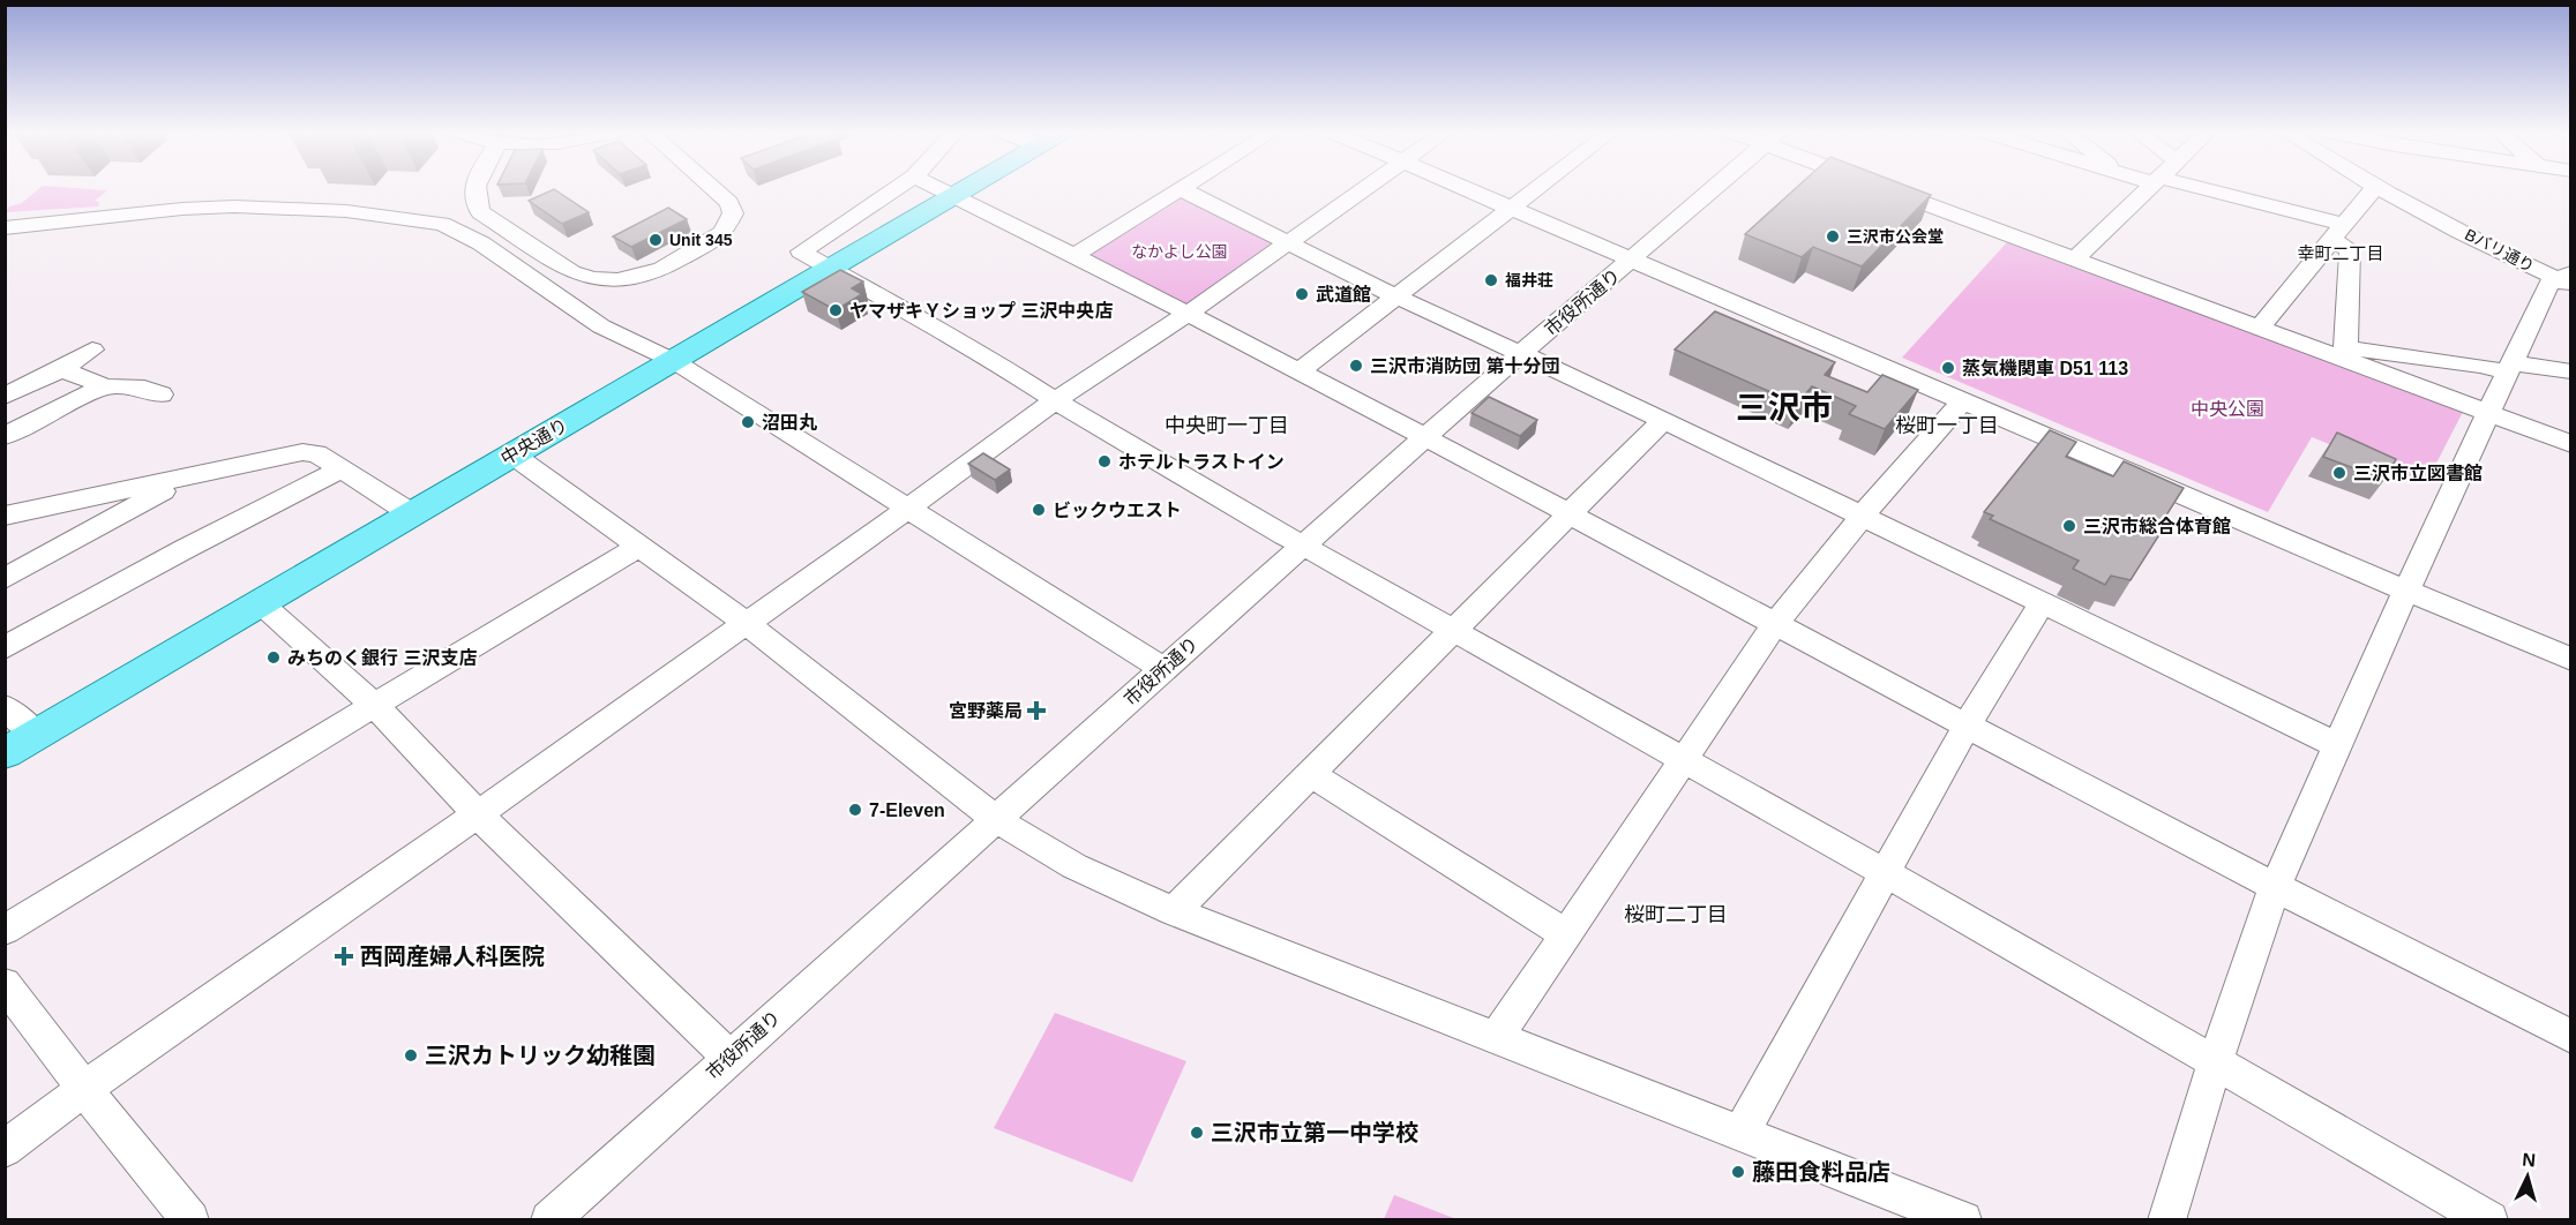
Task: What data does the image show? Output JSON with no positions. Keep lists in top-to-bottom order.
{
  "streets": {
    "main road": ["中央通り"],
    "street": ["Bバリ通り", "市役所通り"]
  },
  "districts": [
    "幸町二丁目",
    "三沢市",
    "中央町一丁目",
    "桜町一丁目",
    "桜町二丁目"
  ],
  "parks": ["なかよし公園", "中央公園"],
  "places": {
    "other": [
      "三沢市公会堂",
      "Unit 345",
      "福井荘",
      "武道館",
      "ヤマザキＹショップ 三沢中央店",
      "三沢市消防団 第十分団",
      "蒸気機関車 D51 113",
      "沼田丸",
      "ホテルトラストイン",
      "三沢市立図書館",
      "ビックウエスト",
      "三沢市総合体育館",
      "みちのく銀行 三沢支店",
      "7-Eleven",
      "三沢カトリック幼稚園",
      "三沢市立第一中学校",
      "藤田食料品店"
    ],
    "health": ["宮野薬局", "西岡産婦人科医院"]
  },
  "north": "top"
}
